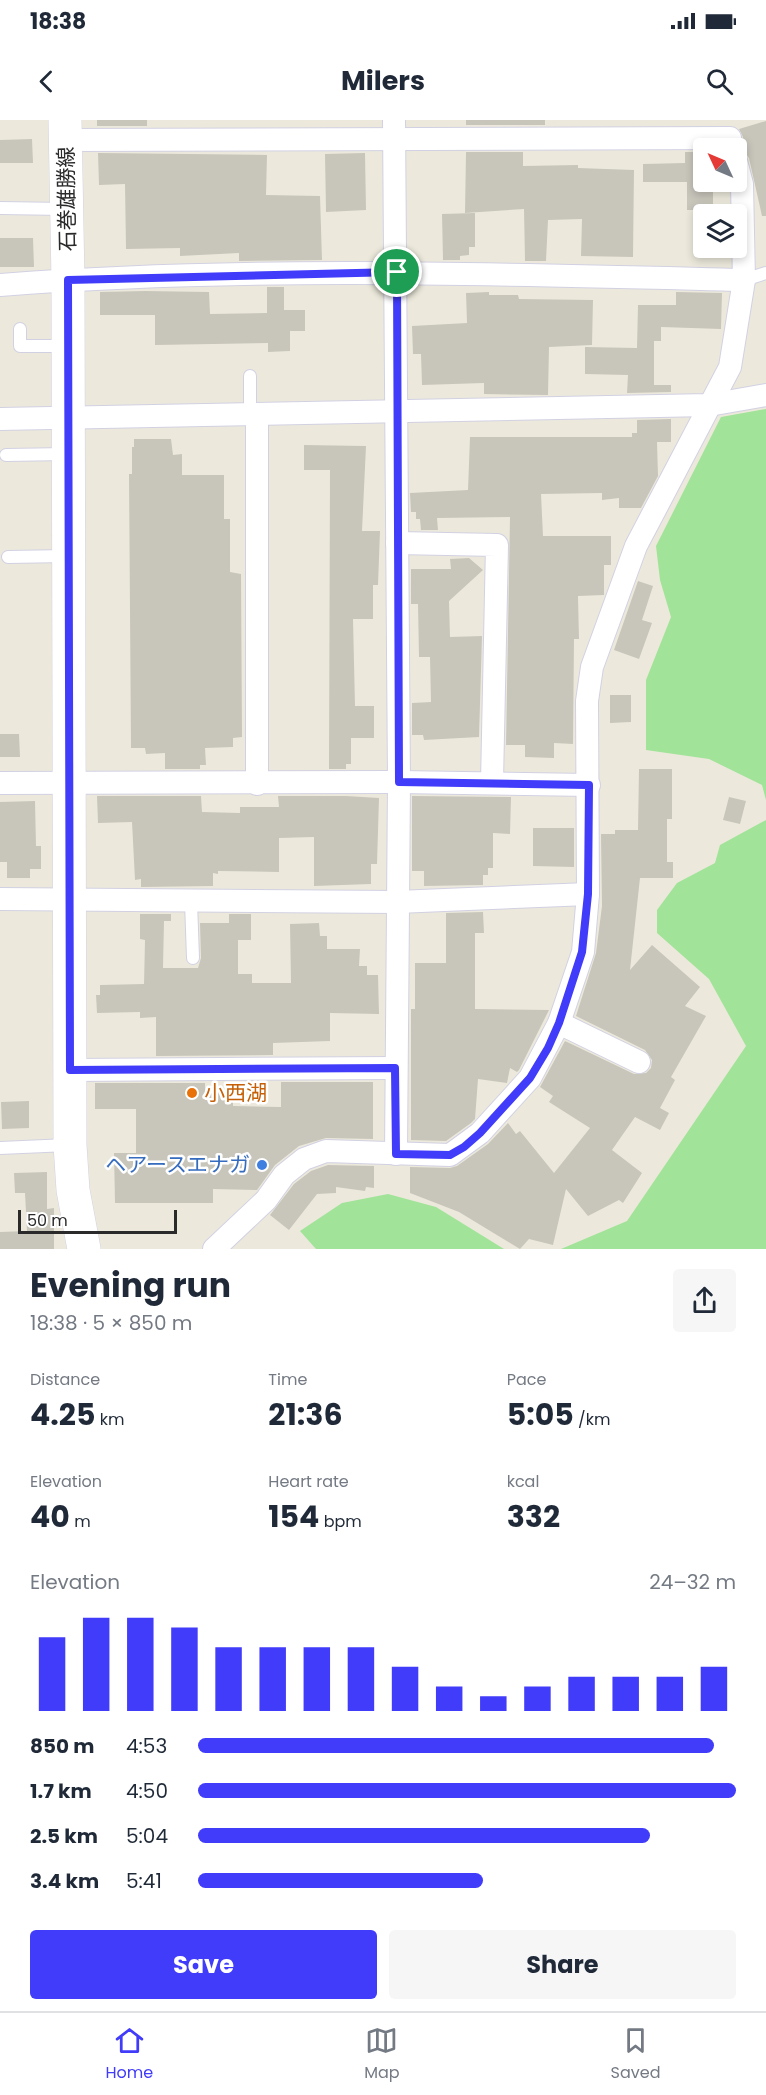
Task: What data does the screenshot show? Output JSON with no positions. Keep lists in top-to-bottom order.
{
  "streets": {
    "main road": ["石巻雄勝線"]
  },
  "places": ["小西湖", "ヘアースエナガ"],
  "scale_bar": "50 m",
  "north": "top left",
  "page": {
    "status": "18:38",
    "header": "Milers",
    "scale": "50 m",
    "heading": ["Evening run", "18:38 · 5 × 850 m"],
    "stats": [
      ["Distance", "4.25 km"],
      ["Time", "21:36"],
      ["Pace", "5:05 /km"],
      ["Elevation", "40 m"],
      ["Heart rate", "154 bpm"],
      ["kcal", "332"]
    ],
    "chart": ["Elevation", "24–32 m"],
    "list": [
      {
        "name": "850 m",
        "note": "4:53"
      },
      {
        "name": "1.7 km",
        "note": "4:50"
      },
      {
        "name": "2.5 km",
        "note": "5:04"
      },
      {
        "name": "3.4 km",
        "note": "5:41"
      }
    ],
    "buttons": ["Save", "Share"],
    "tabs": ["Home", "Map", "Saved"]
  }
}
